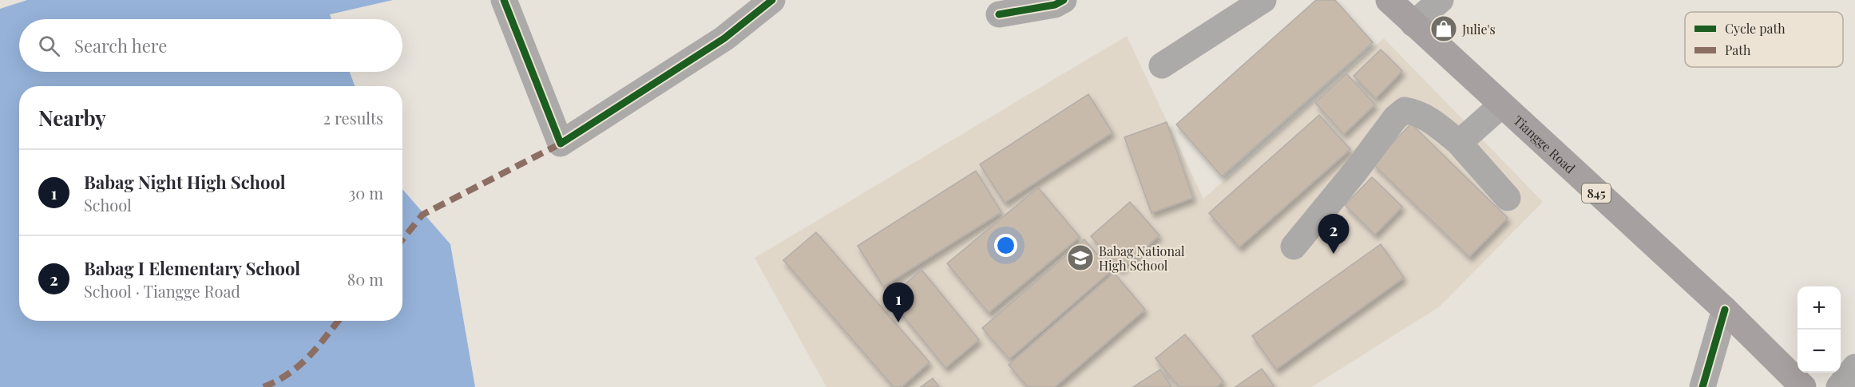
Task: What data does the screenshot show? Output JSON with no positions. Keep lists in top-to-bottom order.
{
  "streets": {
    "main road": ["Tiangge Road", "845"]
  },
  "places": {
    "shop": ["Julie's"],
    "school or university": ["Babag National High School"]
  },
  "legend": ["Cycle path", "Path"],
  "page": {
    "search": "Search here",
    "heading": ["Nearby", "2 results"],
    "list": [
      {
        "mark": "1",
        "name": "Babag Night High School",
        "note": "School",
        "value": "30 m"
      },
      {
        "mark": "2",
        "name": "Babag I Elementary School",
        "note": "School · Tiangge Road",
        "value": "80 m"
      }
    ],
    "pins": ["2", "1"],
    "map_buttons": ["+", "−"]
  }
}
